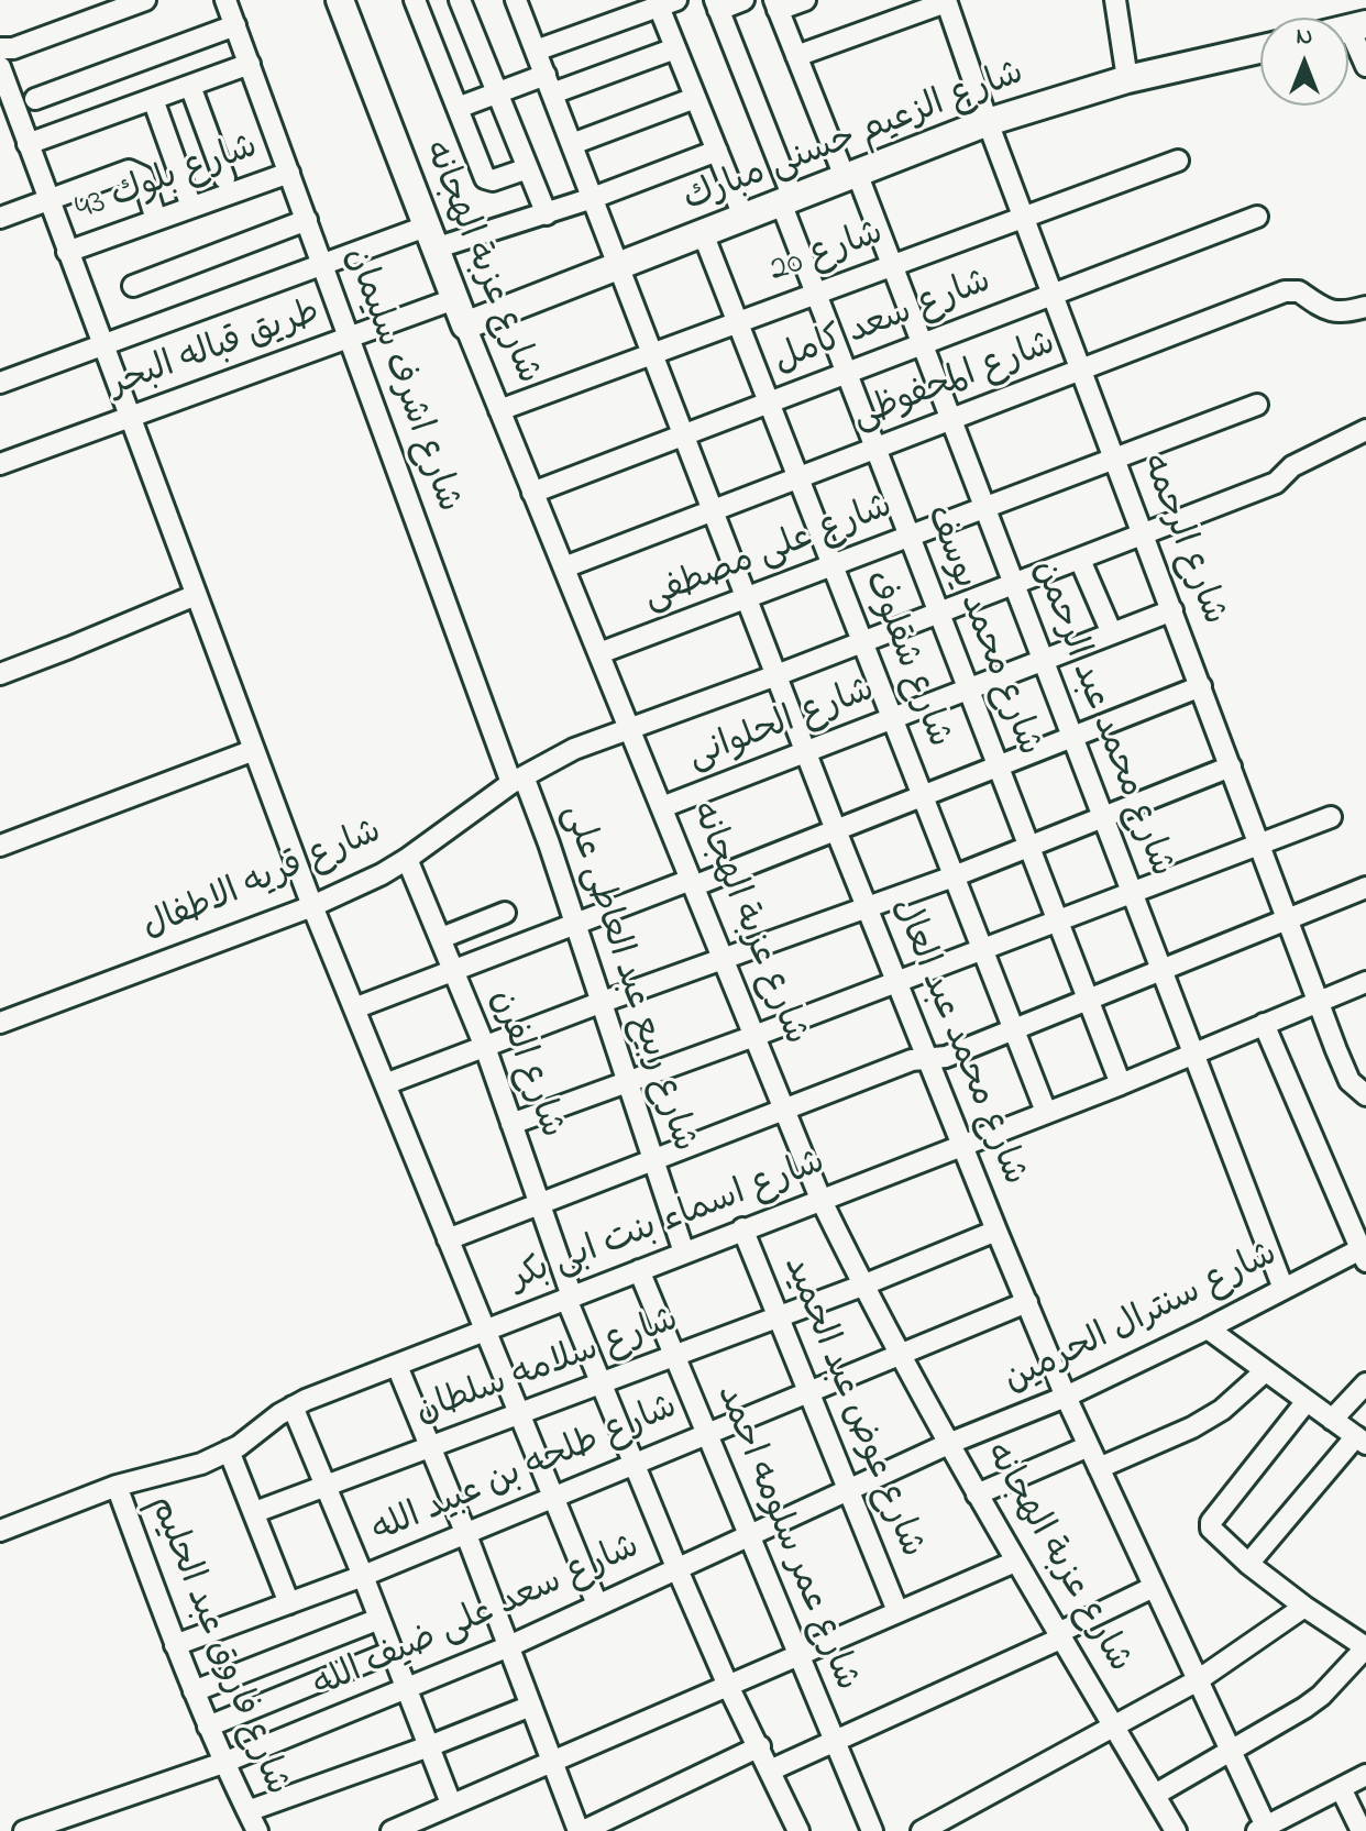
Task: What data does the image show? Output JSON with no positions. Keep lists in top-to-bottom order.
{
  "streets": {
    "street": [
      "شارع الزعيم حسنى مبارك",
      "شارع بلوك 43",
      "شارع 20",
      "شارع عزبة الهجانه",
      "شارع سعد كامل",
      "طريق قباله البحر",
      "شارع اشرف سليمان",
      "شارع المحفوظى",
      "شارع الرحمه",
      "شارع على مصطفى",
      "شارع محمد يوسف",
      "شارع شقلوف",
      "شارع محمد عبد الرحمن",
      "شارع الحلوانى",
      "شارع قريه الاطفال",
      "شارع ربيع عبد العاطى على",
      "شارع محمد عبد العال",
      "شارع الفرن",
      "شارع اسماء بنت ابى بكر",
      "شارع سنترال الحرمين",
      "شارع سلامه سلطان",
      "شارع عوض عبد الحميد",
      "شارع طلحه بن عبيد الله",
      "شارع عمر سلومه احمد",
      "شارع سعد على ضيف الله",
      "شارع فاروق عبد الحليم"
    ]
  },
  "crossings": [
    ["شارع الزعيم حسنى مبارك", "شارع عزبة الهجانه"],
    ["شارع الزعيم حسنى مبارك", "شارع الرحمه"],
    ["شارع الزعيم حسنى مبارك", "شارع محمد يوسف"],
    ["شارع الزعيم حسنى مبارك", "شارع شقلوف"],
    ["شارع الزعيم حسنى مبارك", "شارع محمد عبد الرحمن"],
    ["شارع الزعيم حسنى مبارك", "شارع محمد عبد العال"],
    ["شارع بلوك 43", "شارع اشرف سليمان"],
    ["شارع 20", "شارع عزبة الهجانه"],
    ["شارع 20", "شارع الرحمه"],
    ["شارع 20", "شارع محمد يوسف"],
    ["شارع 20", "شارع شقلوف"],
    ["شارع 20", "شارع محمد عبد الرحمن"],
    ["شارع 20", "شارع محمد عبد العال"],
    ["شارع عزبة الهجانه", "شارع سعد كامل"],
    ["شارع عزبة الهجانه", "طريق قباله البحر"],
    ["شارع عزبة الهجانه", "شارع المحفوظى"],
    ["شارع عزبة الهجانه", "شارع على مصطفى"],
    ["شارع عزبة الهجانه", "شارع الحلوانى"],
    ["شارع عزبة الهجانه", "شارع قريه الاطفال"],
    ["شارع عزبة الهجانه", "شارع اسماء بنت ابى بكر"],
    ["شارع عزبة الهجانه", "شارع سنترال الحرمين"],
    ["شارع عزبة الهجانه", "شارع سلامه سلطان"],
    ["شارع عزبة الهجانه", "شارع طلحه بن عبيد الله"],
    ["شارع عزبة الهجانه", "شارع سعد على ضيف الله"],
    ["شارع سعد كامل", "شارع الرحمه"],
    ["شارع سعد كامل", "شارع محمد يوسف"],
    ["شارع سعد كامل", "شارع شقلوف"],
    ["شارع سعد كامل", "شارع محمد عبد الرحمن"],
    ["شارع سعد كامل", "شارع محمد عبد العال"],
    ["طريق قباله البحر", "شارع اشرف سليمان"],
    ["طريق قباله البحر", "شارع محمد عبد العال"],
    ["شارع اشرف سليمان", "شارع قريه الاطفال"],
    ["شارع اشرف سليمان", "شارع ربيع عبد العاطى على"],
    ["شارع المحفوظى", "شارع الرحمه"],
    ["شارع المحفوظى", "شارع محمد يوسف"],
    ["شارع المحفوظى", "شارع شقلوف"],
    ["شارع المحفوظى", "شارع محمد عبد الرحمن"],
    ["شارع المحفوظى", "شارع محمد عبد العال"],
    ["شارع الرحمه", "شارع على مصطفى"],
    ["شارع الرحمه", "شارع الحلوانى"],
    ["شارع الرحمه", "شارع قريه الاطفال"],
    ["شارع الرحمه", "شارع اسماء بنت ابى بكر"],
    ["شارع على مصطفى", "شارع محمد يوسف"],
    ["شارع على مصطفى", "شارع شقلوف"],
    ["شارع على مصطفى", "شارع محمد عبد الرحمن"],
    ["شارع على مصطفى", "شارع محمد عبد العال"],
    ["شارع محمد يوسف", "شارع الحلوانى"],
    ["شارع محمد يوسف", "شارع قريه الاطفال"],
    ["شارع محمد يوسف", "شارع اسماء بنت ابى بكر"],
    ["شارع شقلوف", "شارع الحلوانى"],
    ["شارع شقلوف", "شارع قريه الاطفال"],
    ["شارع شقلوف", "شارع اسماء بنت ابى بكر"],
    ["شارع محمد عبد الرحمن", "شارع الحلوانى"],
    ["شارع محمد عبد الرحمن", "شارع قريه الاطفال"],
    ["شارع محمد عبد الرحمن", "شارع اسماء بنت ابى بكر"],
    ["شارع محمد عبد الرحمن", "شارع سنترال الحرمين"],
    ["شارع الحلوانى", "شارع محمد عبد العال"],
    ["شارع قريه الاطفال", "شارع ربيع عبد العاطى على"],
    ["شارع قريه الاطفال", "شارع محمد عبد العال"],
    ["شارع قريه الاطفال", "شارع الفرن"],
    ["شارع ربيع عبد العاطى على", "شارع اسماء بنت ابى بكر"],
    ["شارع محمد عبد العال", "شارع اسماء بنت ابى بكر"],
    ["شارع محمد عبد العال", "شارع سنترال الحرمين"],
    ["شارع محمد عبد العال", "شارع سلامه سلطان"],
    ["شارع محمد عبد العال", "شارع طلحه بن عبيد الله"],
    ["شارع الفرن", "شارع اسماء بنت ابى بكر"],
    ["شارع الفرن", "شارع سلامه سلطان"],
    ["شارع الفرن", "شارع طلحه بن عبيد الله"],
    ["شارع الفرن", "شارع سعد على ضيف الله"],
    ["شارع اسماء بنت ابى بكر", "شارع عوض عبد الحميد"],
    ["شارع اسماء بنت ابى بكر", "شارع عمر سلومه احمد"],
    ["شارع اسماء بنت ابى بكر", "شارع فاروق عبد الحليم"],
    ["شارع سنترال الحرمين", "شارع سعد على ضيف الله"],
    ["شارع سلامه سلطان", "شارع عوض عبد الحميد"],
    ["شارع سلامه سلطان", "شارع عمر سلومه احمد"],
    ["شارع عوض عبد الحميد", "شارع طلحه بن عبيد الله"],
    ["شارع عوض عبد الحميد", "شارع سعد على ضيف الله"],
    ["شارع طلحه بن عبيد الله", "شارع عمر سلومه احمد"],
    ["شارع طلحه بن عبيد الله", "شارع فاروق عبد الحليم"],
    ["شارع عمر سلومه احمد", "شارع سعد على ضيف الله"],
    ["شارع سعد على ضيف الله", "شارع فاروق عبد الحليم"]
  ],
  "north": "top"
}
